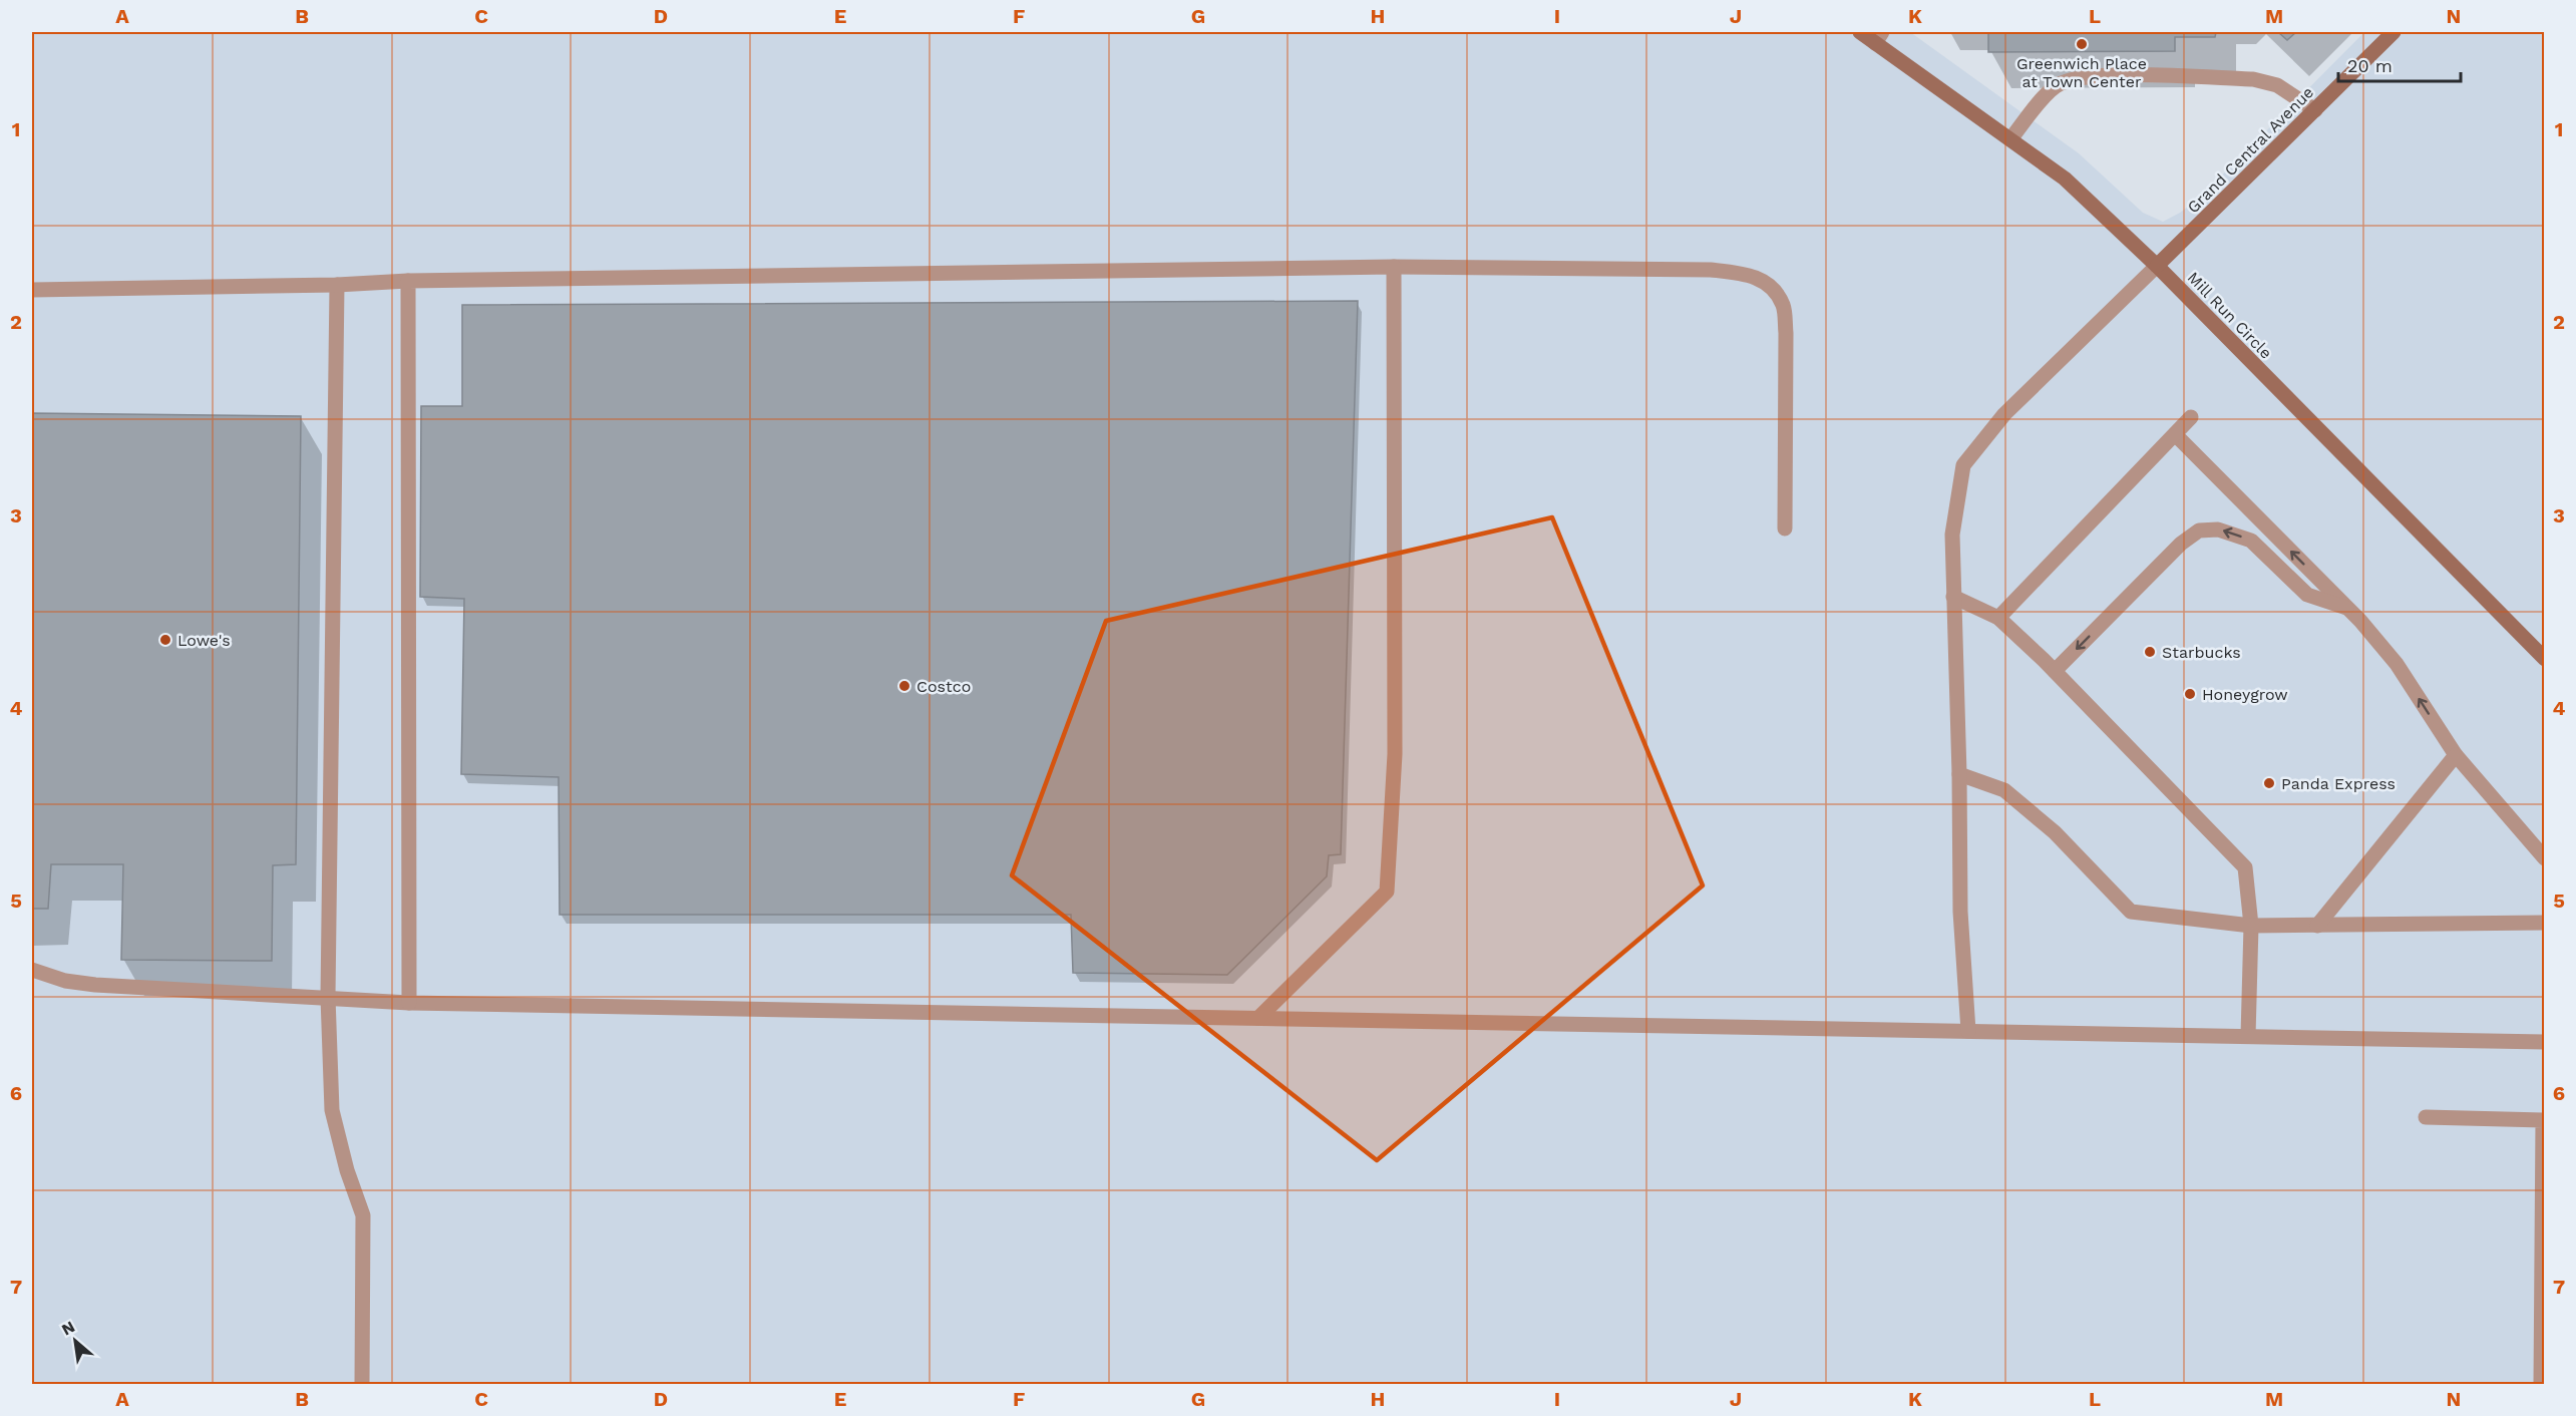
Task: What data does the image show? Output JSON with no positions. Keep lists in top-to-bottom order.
{
  "streets": {
    "street": ["Grand Central Avenue", "Mill Run Circle"]
  },
  "crossings": [
    ["Grand Central Avenue", "Mill Run Circle"]
  ],
  "places": [
    "Greenwich Place at Town Center",
    "Lowe's",
    "Starbucks",
    "Costco",
    "Honeygrow",
    "Panda Express"
  ],
  "scale_bar": "20 m",
  "north": "top left",
  "grid": {
    "columns": [
      "A",
      "B",
      "C",
      "D",
      "E",
      "F",
      "G",
      "H",
      "I",
      "J",
      "K",
      "L",
      "M",
      "N"
    ],
    "rows": [
      "1",
      "2",
      "3",
      "4",
      "5",
      "6",
      "7"
    ]
  }
}
